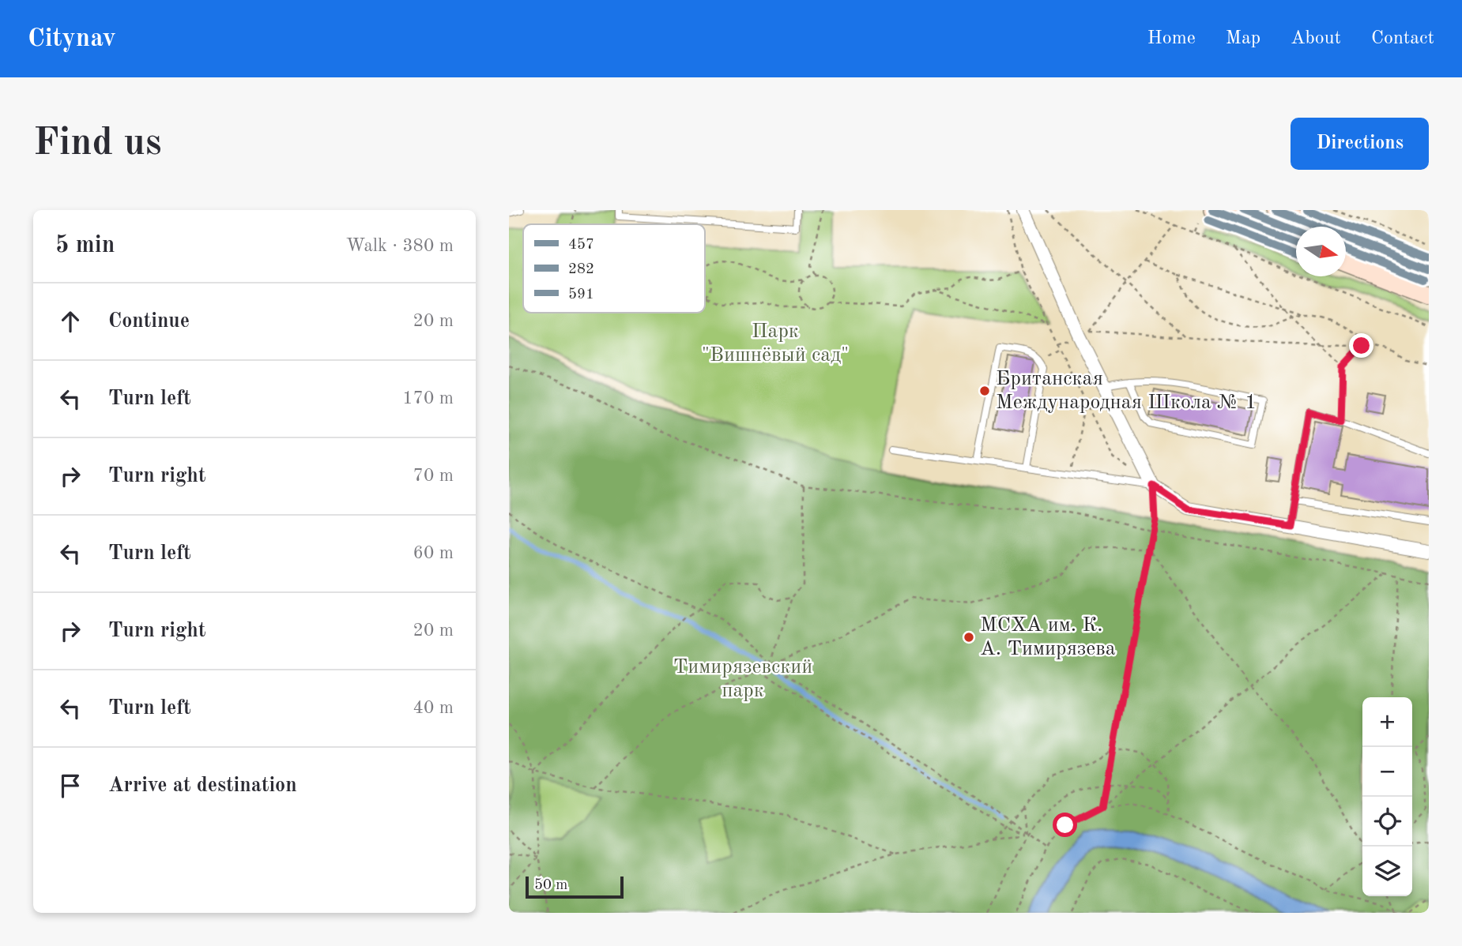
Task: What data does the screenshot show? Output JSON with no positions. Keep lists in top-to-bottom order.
{
  "parks": ["Парк \"Вишнёвый сад\"", "Тимирязевский парк"],
  "places": ["Британская Международная Школа № 1", "МСХА им. К. А. Тимирязева"],
  "lines": ["transit line 457", "transit line 591", "transit line 282"],
  "legend": ["457", "282", "591"],
  "scale_bar": "50 m",
  "north": "right",
  "page": {
    "header": "Citynav",
    "nav": [
      "Home",
      "Map",
      "About",
      "Contact"
    ],
    "buttons": "Directions",
    "title": "Find us",
    "heading": ["5 min", "Walk · 380 m"],
    "list": [
      ["Continue", "20 m"],
      ["Turn left", "170 m"],
      ["Turn right", "70 m"],
      ["Turn left", "60 m"],
      ["Turn right", "20 m"],
      ["Turn left", "40 m"],
      "Arrive at destination"
    ],
    "map_buttons": ["+", "−"],
    "scale": "50 m"
  }
}
